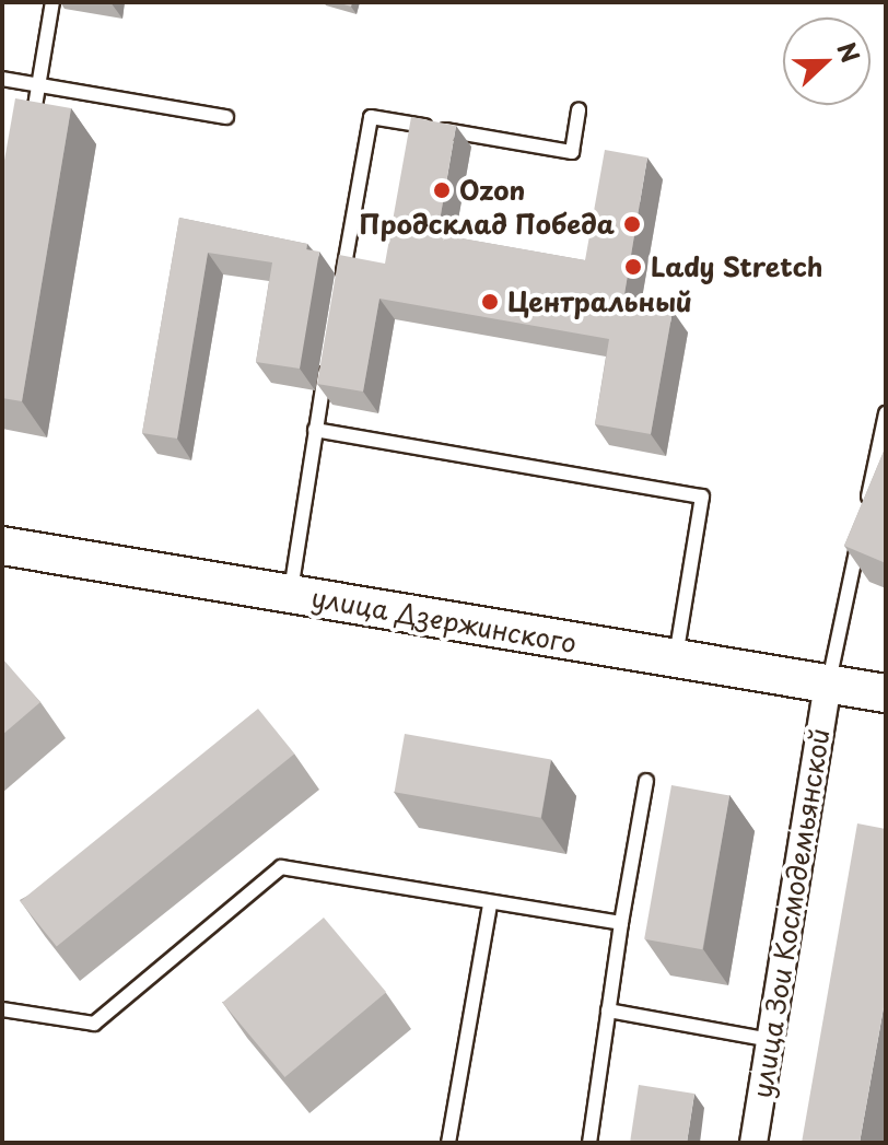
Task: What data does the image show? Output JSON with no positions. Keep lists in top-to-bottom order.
{
  "streets": {
    "main road": ["улица Дзержинского"],
    "street": ["улица Зои Космодемьянской"]
  },
  "crossings": [
    ["улица Дзержинского", "улица Зои Космодемьянской"]
  ],
  "places": [
    "Ozon",
    "Продсклад Победа",
    "Lady Stretch",
    "Центральный"
  ],
  "north": "right"
}
